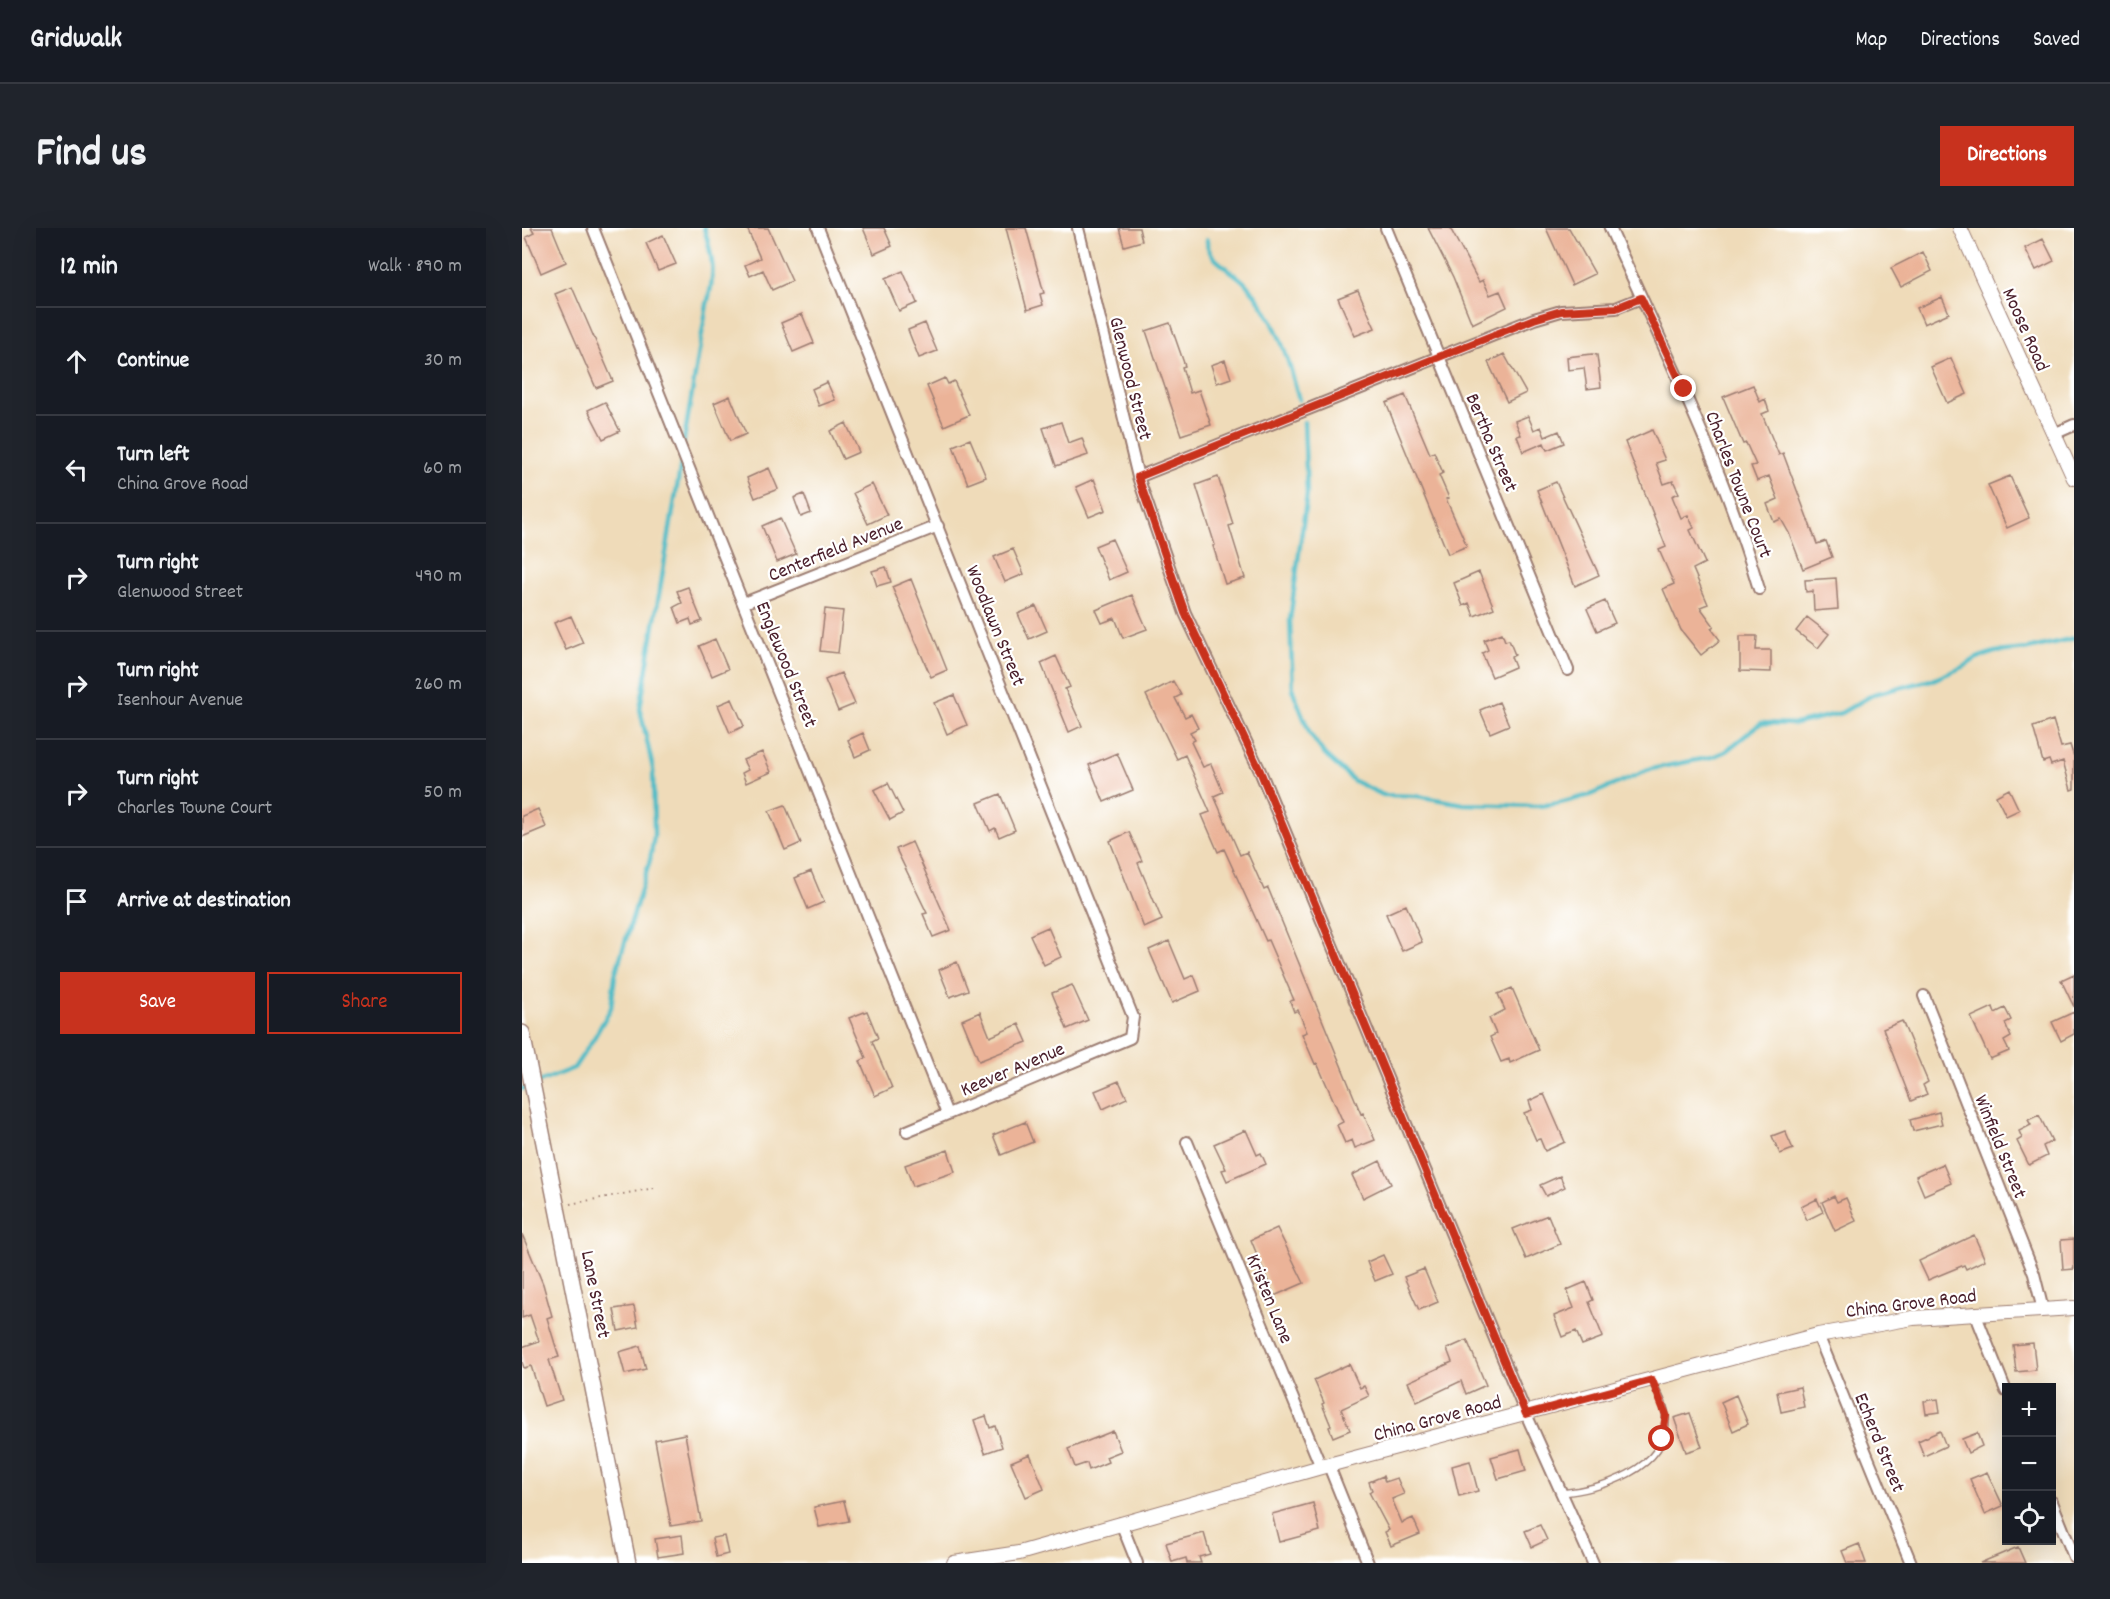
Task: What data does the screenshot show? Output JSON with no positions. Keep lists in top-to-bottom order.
{
  "streets": {
    "main road": ["Lane Street"],
    "street": [
      "Moose Road",
      "Glenwood Street",
      "Bertha Street",
      "Charles Towne Court",
      "Centerfield Avenue",
      "Woodlawn Street",
      "Englewood Street",
      "Keever Avenue",
      "Winfield Street",
      "Kristen Lane",
      "China Grove Road",
      "Echerd Street"
    ]
  },
  "crossings": [
    ["Glenwood Street", "China Grove Road"],
    ["Centerfield Avenue", "Woodlawn Street"],
    ["Centerfield Avenue", "Englewood Street"],
    ["Woodlawn Street", "Keever Avenue"],
    ["Englewood Street", "Keever Avenue"],
    ["Winfield Street", "China Grove Road"],
    ["Kristen Lane", "China Grove Road"],
    ["China Grove Road", "Echerd Street"]
  ],
  "page": {
    "header": "Gridwalk",
    "nav": ["Map", "Directions", "Saved"],
    "title": "Find us",
    "buttons": [
      "Directions",
      ["Save", "Share"]
    ],
    "heading": ["12 min", "Walk · 890 m"],
    "list": [
      ["Continue", "30 m"],
      ["Turn left", "China Grove Road", "60 m"],
      ["Turn right", "Glenwood Street", "490 m"],
      ["Turn right", "Isenhour Avenue", "260 m"],
      ["Turn right", "Charles Towne Court", "50 m"],
      "Arrive at destination"
    ],
    "map_buttons": ["+", "−"]
  }
}
